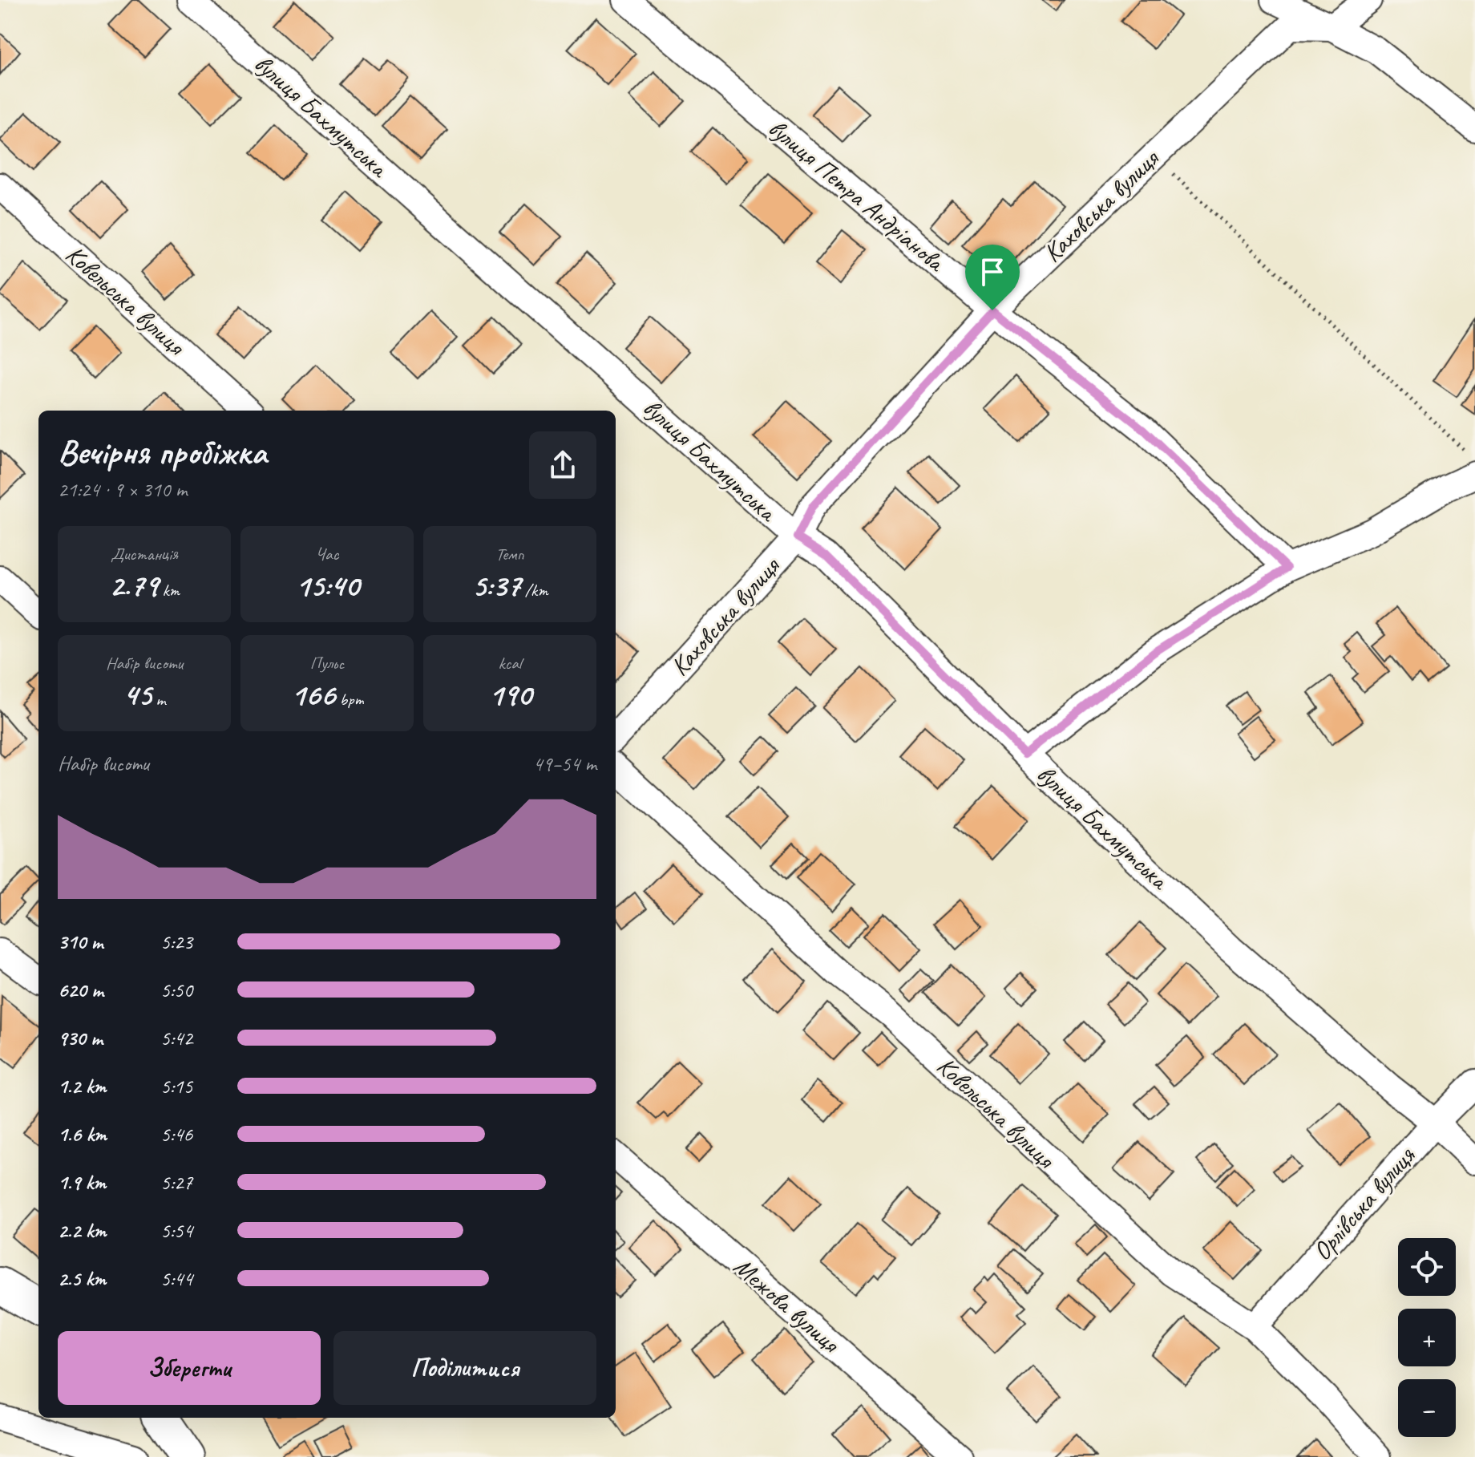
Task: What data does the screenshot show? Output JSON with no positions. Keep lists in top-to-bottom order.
{
  "streets": {
    "street": [
      "вулиця Бахмутська",
      "вулиця Петра Андріанова",
      "Каховська вулиця",
      "Ковельська вулиця",
      "Орлівська вулиця",
      "Межова вулиця"
    ]
  },
  "crossings": [
    ["вулиця Бахмутська", "Каховська вулиця"],
    ["вулиця Бахмутська", "Орлівська вулиця"],
    ["вулиця Петра Андріанова", "Каховська вулиця"],
    ["Ковельська вулиця", "Орлівська вулиця"]
  ],
  "page": {
    "heading": ["Вечірня пробіжка", "21:24 · 9 × 310 m"],
    "stats": [
      ["Дистанція", "2.79 km"],
      ["Час", "15:40"],
      ["Темп", "5:37 /km"],
      ["Набір висоти", "45 m"],
      ["Пульс", "166 bpm"],
      ["kcal", "190"]
    ],
    "chart": ["Набір висоти", "49–54 m"],
    "list": [
      {
        "name": "310 m",
        "note": "5:23"
      },
      {
        "name": "620 m",
        "note": "5:50"
      },
      {
        "name": "930 m",
        "note": "5:42"
      },
      {
        "name": "1.2 km",
        "note": "5:15"
      },
      {
        "name": "1.6 km",
        "note": "5:46"
      },
      {
        "name": "1.9 km",
        "note": "5:27"
      },
      {
        "name": "2.2 km",
        "note": "5:54"
      },
      {
        "name": "2.5 km",
        "note": "5:44"
      }
    ],
    "map_buttons": ["+", "−"],
    "buttons": ["Зберегти", "Поділитися"]
  }
}
